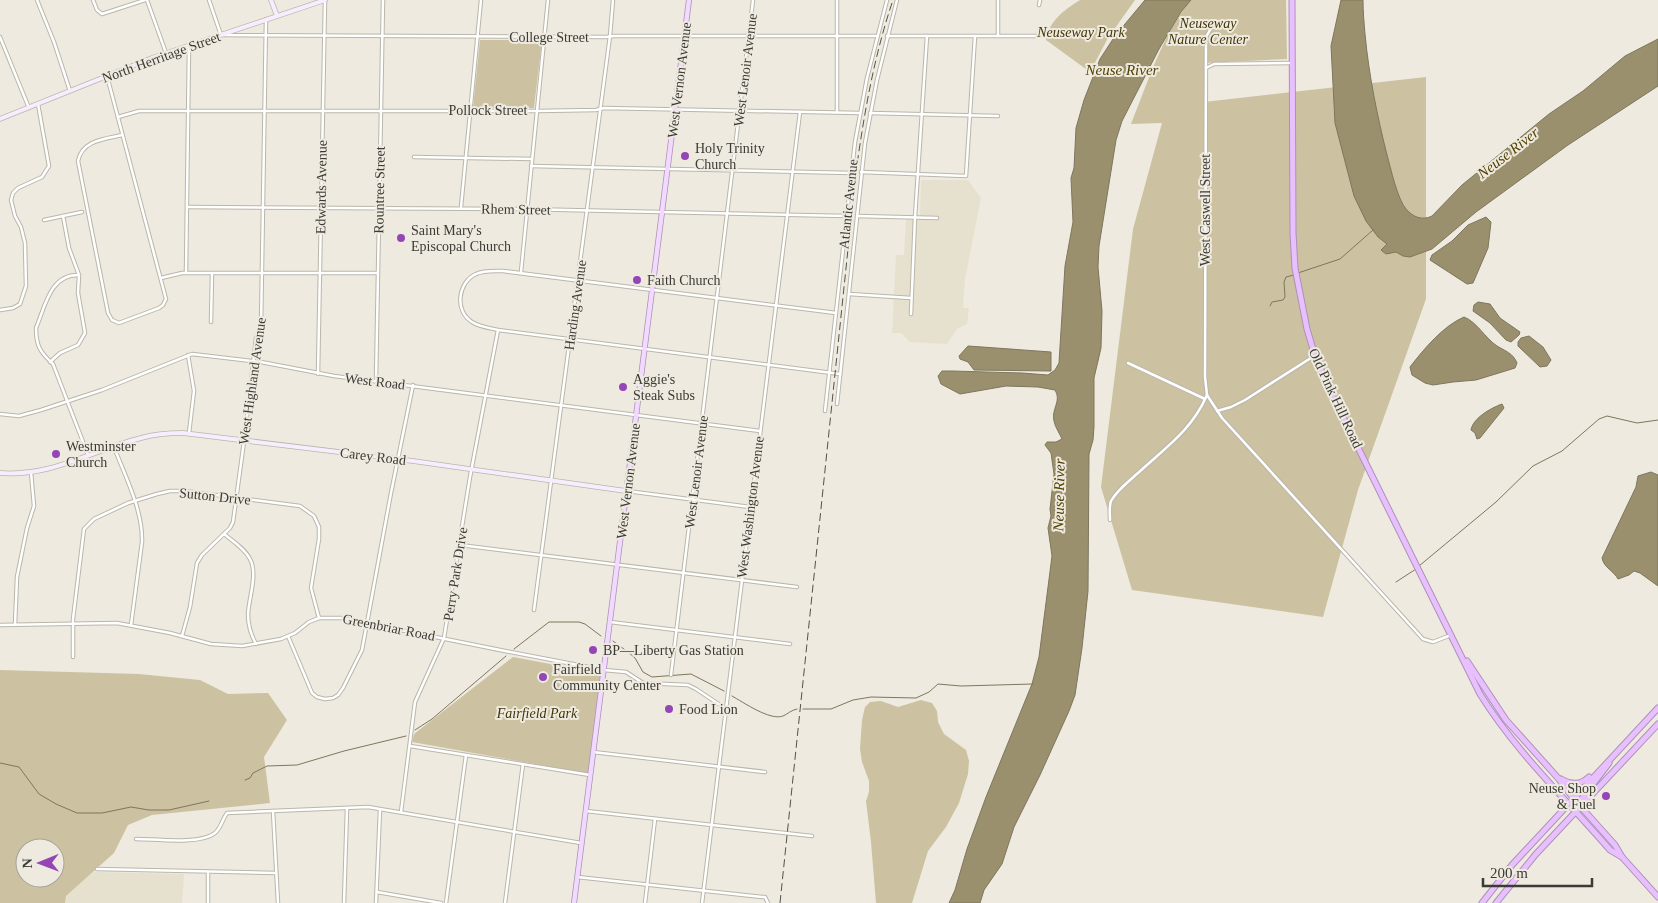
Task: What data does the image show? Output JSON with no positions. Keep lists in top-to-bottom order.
{
  "streets": {
    "highway": ["Old Pink Hill Road"],
    "main road": ["West Vernon Avenue"],
    "street": [
      "College Street",
      "North Herritage Street",
      "West Lenoir Avenue",
      "Pollock Street",
      "Edwards Avenue",
      "Rountree Street",
      "Atlantic Avenue",
      "Rhem Street",
      "West Caswell Street",
      "Harding Avenue",
      "West Highland Avenue",
      "West Road",
      "Carey Road",
      "Sutton Drive",
      "West Washington Avenue",
      "Perry Park Drive",
      "Greenbriar Road"
    ]
  },
  "crossings": [
    ["College Street", "North Herritage Street"],
    ["College Street", "West Lenoir Avenue"],
    ["College Street", "West Vernon Avenue"],
    ["College Street", "Edwards Avenue"],
    ["College Street", "Rountree Street"],
    ["College Street", "Atlantic Avenue"],
    ["College Street", "Harding Avenue"],
    ["College Street", "West Highland Avenue"],
    ["North Herritage Street", "Edwards Avenue"],
    ["North Herritage Street", "West Highland Avenue"],
    ["West Lenoir Avenue", "Pollock Street"],
    ["West Lenoir Avenue", "Rhem Street"],
    ["West Lenoir Avenue", "West Road"],
    ["West Lenoir Avenue", "Carey Road"],
    ["West Vernon Avenue", "Pollock Street"],
    ["West Vernon Avenue", "Rhem Street"],
    ["West Vernon Avenue", "West Road"],
    ["West Vernon Avenue", "Carey Road"],
    ["West Vernon Avenue", "Greenbriar Road"],
    ["Pollock Street", "Edwards Avenue"],
    ["Pollock Street", "Rountree Street"],
    ["Pollock Street", "Atlantic Avenue"],
    ["Pollock Street", "Harding Avenue"],
    ["Pollock Street", "West Highland Avenue"],
    ["Pollock Street", "West Washington Avenue"],
    ["Edwards Avenue", "Rhem Street"],
    ["Edwards Avenue", "West Road"],
    ["Rountree Street", "Rhem Street"],
    ["Rountree Street", "West Road"],
    ["Atlantic Avenue", "Rhem Street"],
    ["Rhem Street", "Harding Avenue"],
    ["Rhem Street", "West Highland Avenue"],
    ["Rhem Street", "West Washington Avenue"],
    ["Harding Avenue", "West Road"],
    ["Harding Avenue", "Carey Road"],
    ["West Highland Avenue", "West Road"],
    ["West Highland Avenue", "Carey Road"],
    ["West Highland Avenue", "Sutton Drive"],
    ["West Road", "West Washington Avenue"],
    ["West Road", "Perry Park Drive"],
    ["Carey Road", "West Washington Avenue"],
    ["Carey Road", "Perry Park Drive"],
    ["Sutton Drive", "Greenbriar Road"],
    ["West Washington Avenue", "Greenbriar Road"],
    ["Perry Park Drive", "Greenbriar Road"]
  ],
  "water": ["Neuse River"],
  "parks": ["Neuseway Nature Center", "Neuseway Park", "Fairfield Park"],
  "places": [
    "Holy Trinity Church",
    "Saint Mary's Episcopal Church",
    "Faith Church",
    "Aggie's Steak Subs",
    "Westminster Church",
    "BP—Liberty Gas Station",
    "Fairfield Community Center",
    "Food Lion",
    "Neuse Shop & Fuel"
  ],
  "scale_bar": "200 m",
  "north": "left"
}
